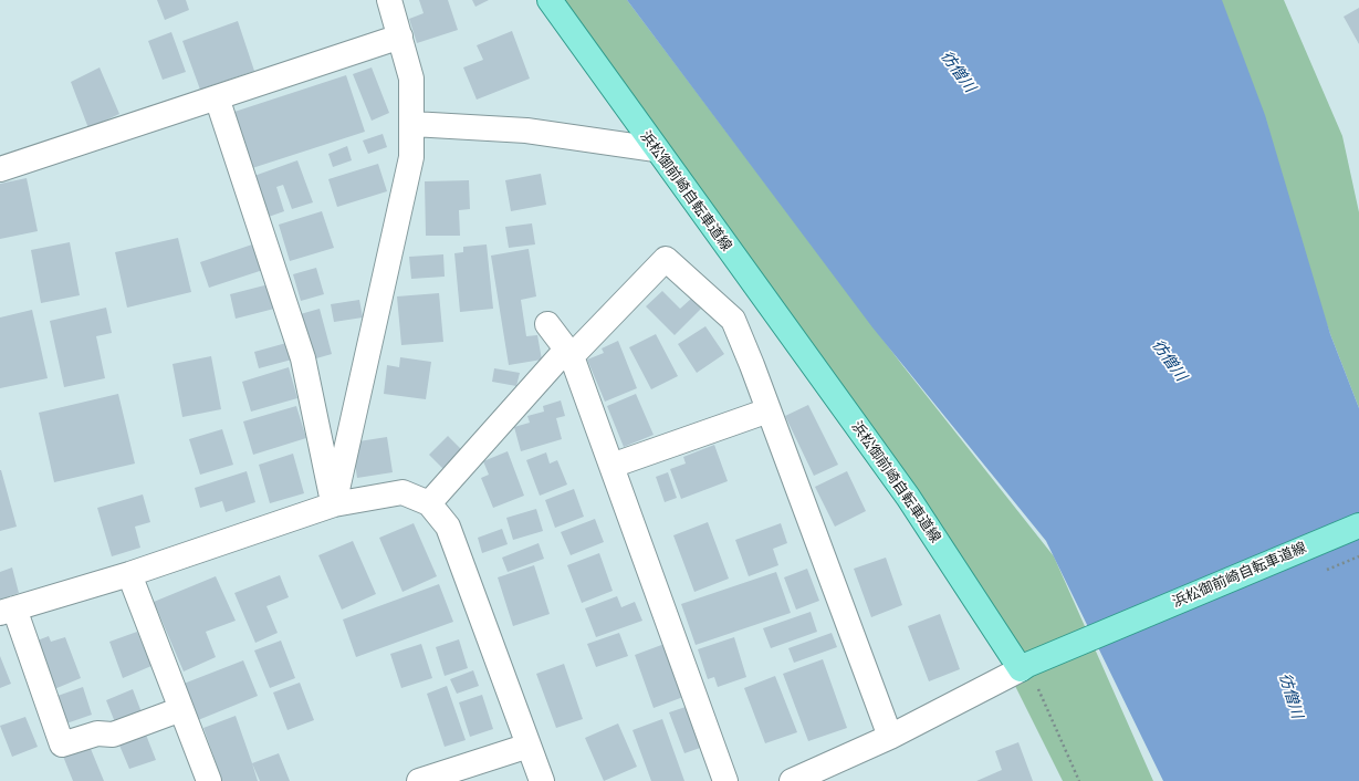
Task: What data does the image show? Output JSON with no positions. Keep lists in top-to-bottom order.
{
  "streets": {
    "main road": ["浜松御前崎自転車道線"]
  },
  "water": ["彷僧川"]
}
